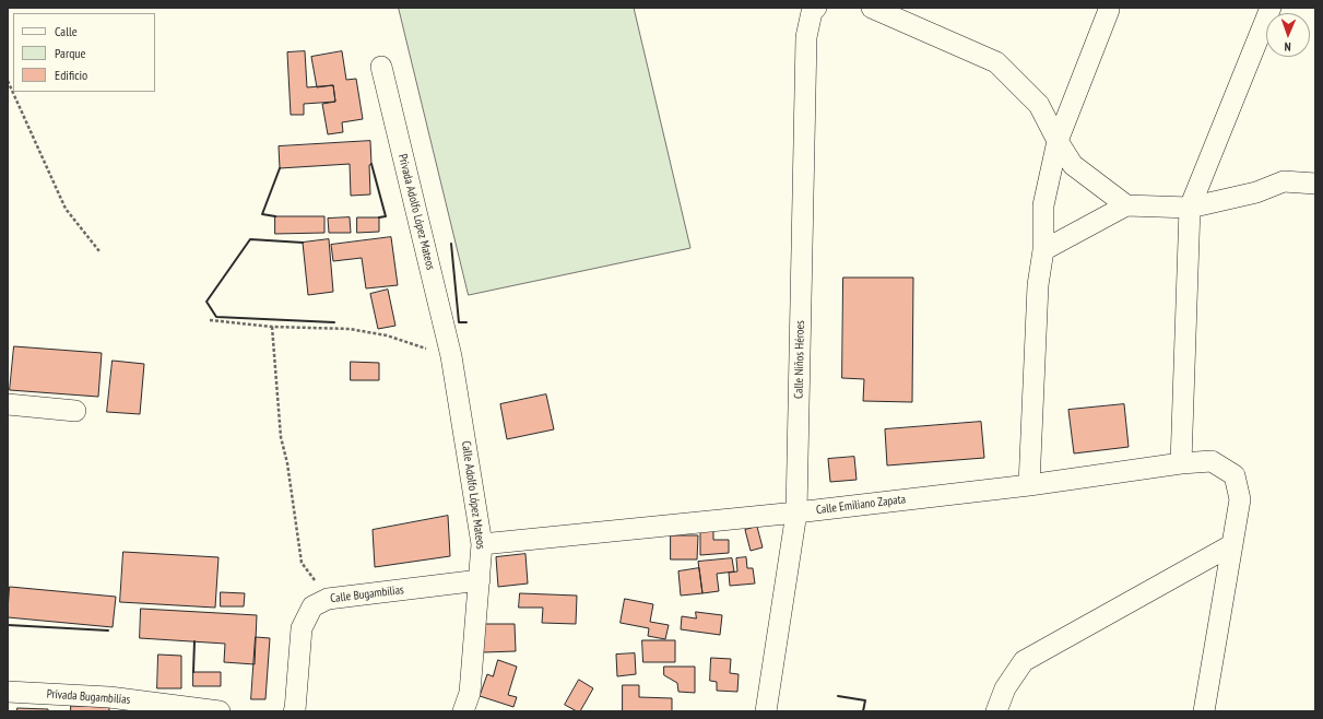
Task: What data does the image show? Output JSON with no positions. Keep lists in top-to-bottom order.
{
  "streets": {
    "street": [
      "Privada Adolfo López Mateos",
      "Calle Niños Héroes",
      "Calle Adolfo López Mateos",
      "Calle Emiliano Zapata",
      "Calle Bugambilias",
      "Privada Bugambilias"
    ]
  },
  "crossings": [
    ["Privada Adolfo López Mateos", "Calle Adolfo López Mateos"],
    ["Calle Niños Héroes", "Calle Emiliano Zapata"],
    ["Calle Adolfo López Mateos", "Calle Emiliano Zapata"],
    ["Calle Adolfo López Mateos", "Calle Bugambilias"]
  ],
  "legend": ["Calle", "Parque", "Edificio"],
  "north": "bottom"
}
